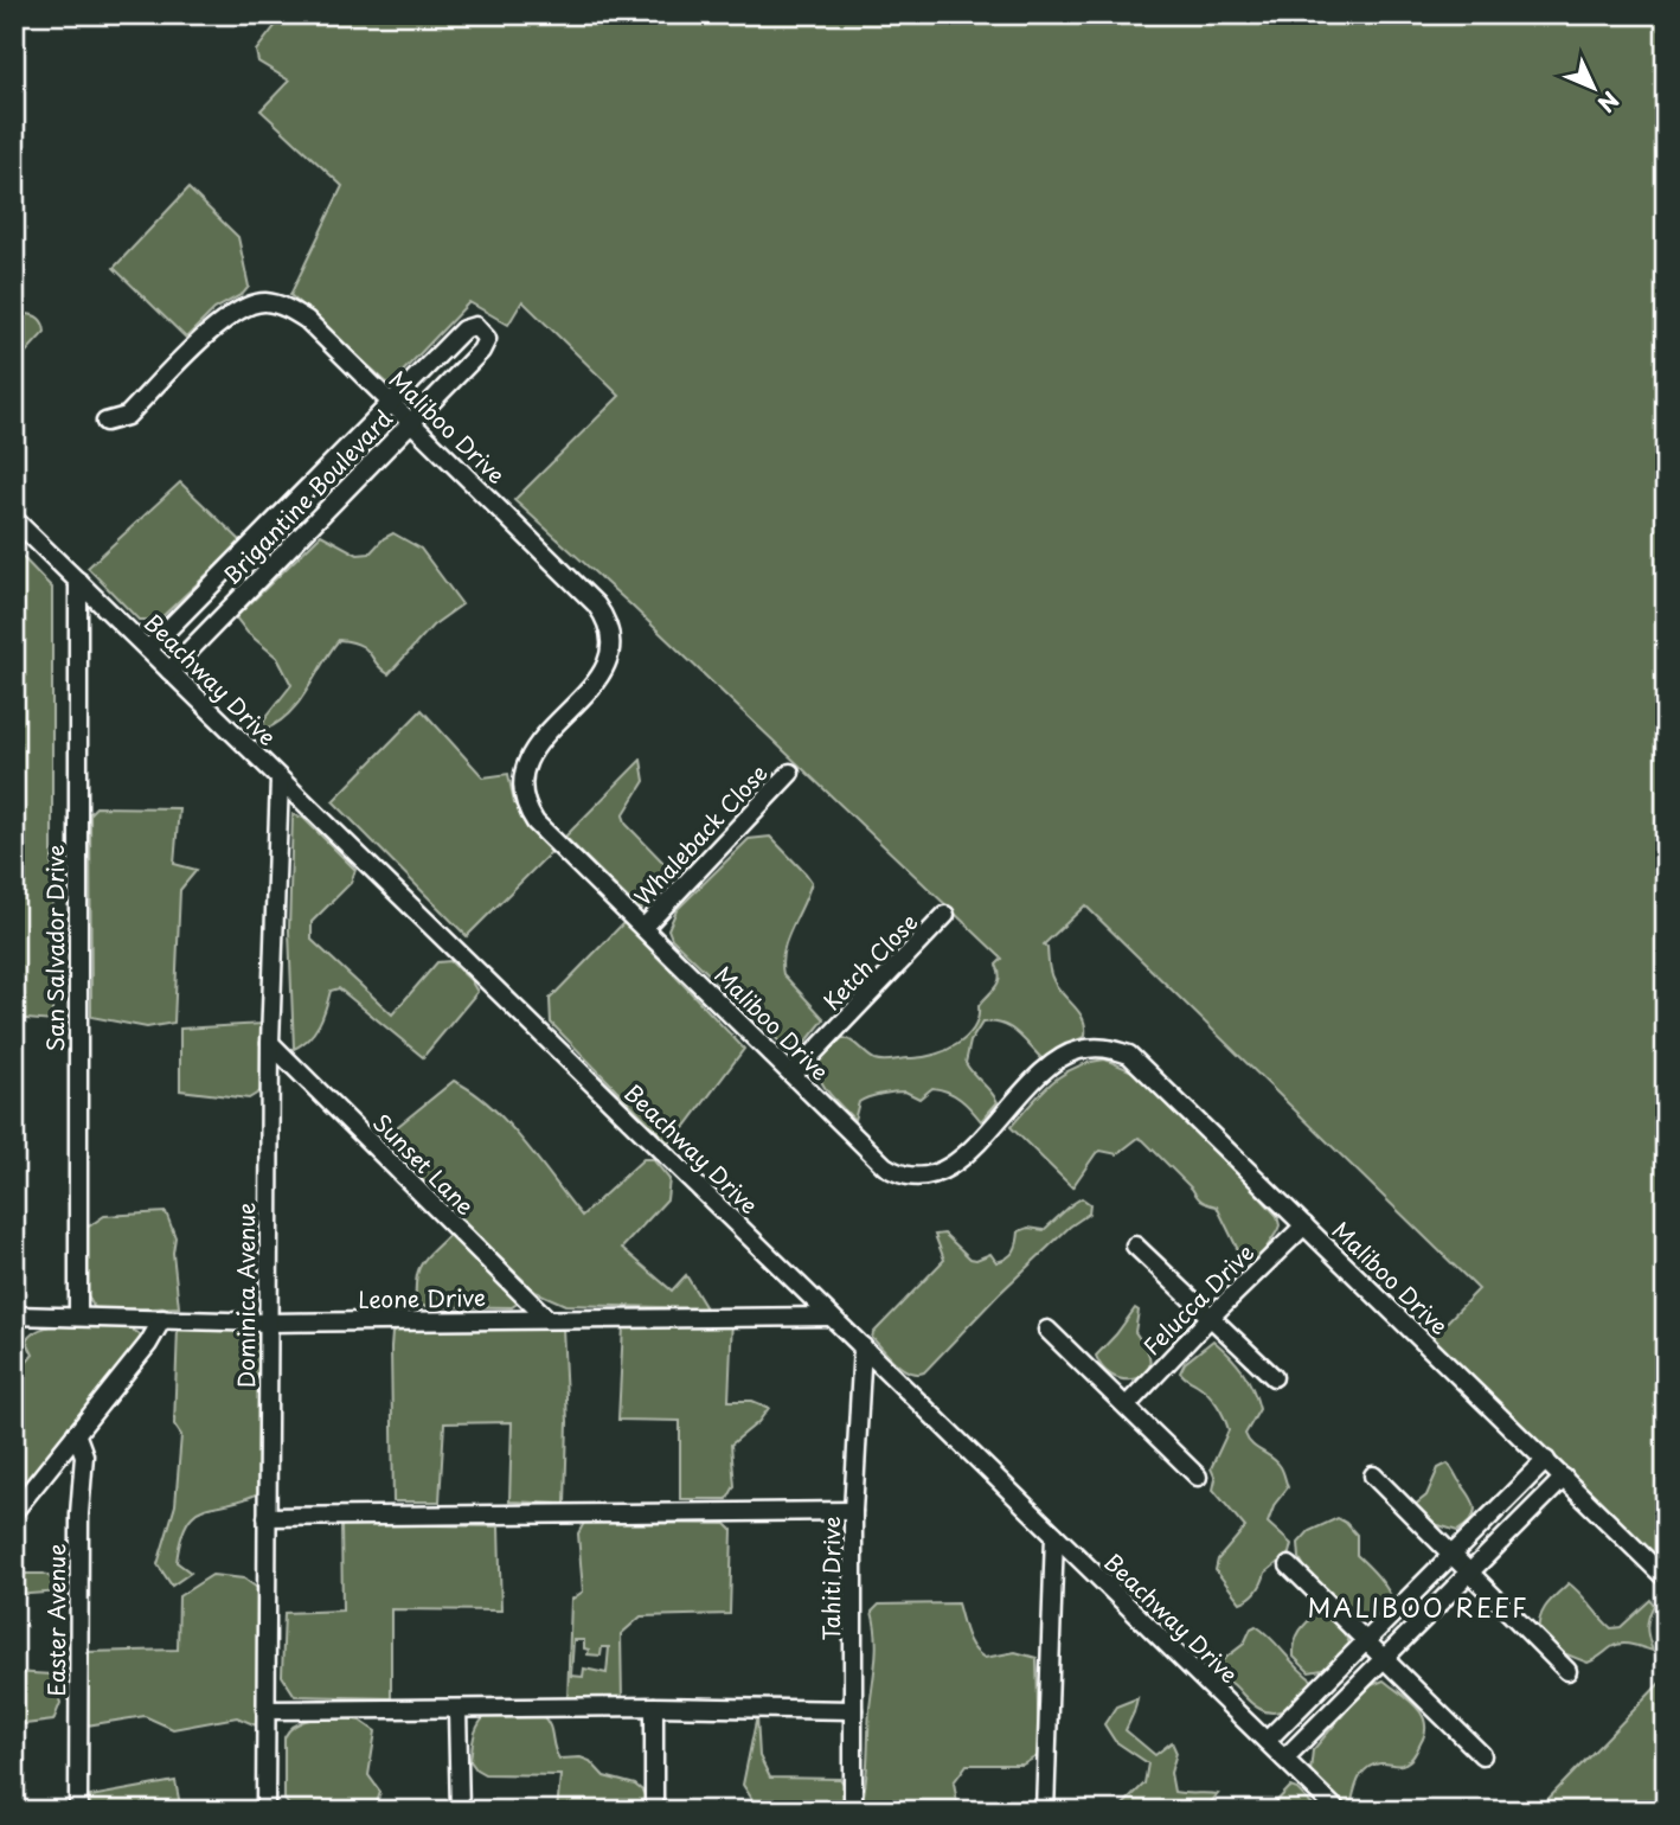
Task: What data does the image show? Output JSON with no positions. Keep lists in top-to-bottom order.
{
  "streets": {
    "street": [
      "Maliboo Drive",
      "Brigantine Boulevard",
      "Beachway Drive",
      "Whaleback Close",
      "San Salvador Drive",
      "Ketch Close",
      "Sunset Lane",
      "Dominica Avenue",
      "Leone Drive",
      "Felucca Drive",
      "Tahiti Drive",
      "Easter Avenue"
    ]
  },
  "crossings": [
    ["Maliboo Drive", "Brigantine Boulevard"],
    ["Maliboo Drive", "Whaleback Close"],
    ["Maliboo Drive", "Ketch Close"],
    ["Maliboo Drive", "Felucca Drive"],
    ["Brigantine Boulevard", "Beachway Drive"],
    ["Beachway Drive", "San Salvador Drive"],
    ["Beachway Drive", "Dominica Avenue"],
    ["Beachway Drive", "Leone Drive"],
    ["Beachway Drive", "Tahiti Drive"],
    ["San Salvador Drive", "Leone Drive"],
    ["Sunset Lane", "Dominica Avenue"],
    ["Sunset Lane", "Leone Drive"],
    ["Dominica Avenue", "Leone Drive"]
  ],
  "districts": ["MALIBOO REEF"],
  "north": "bottom right"
}
